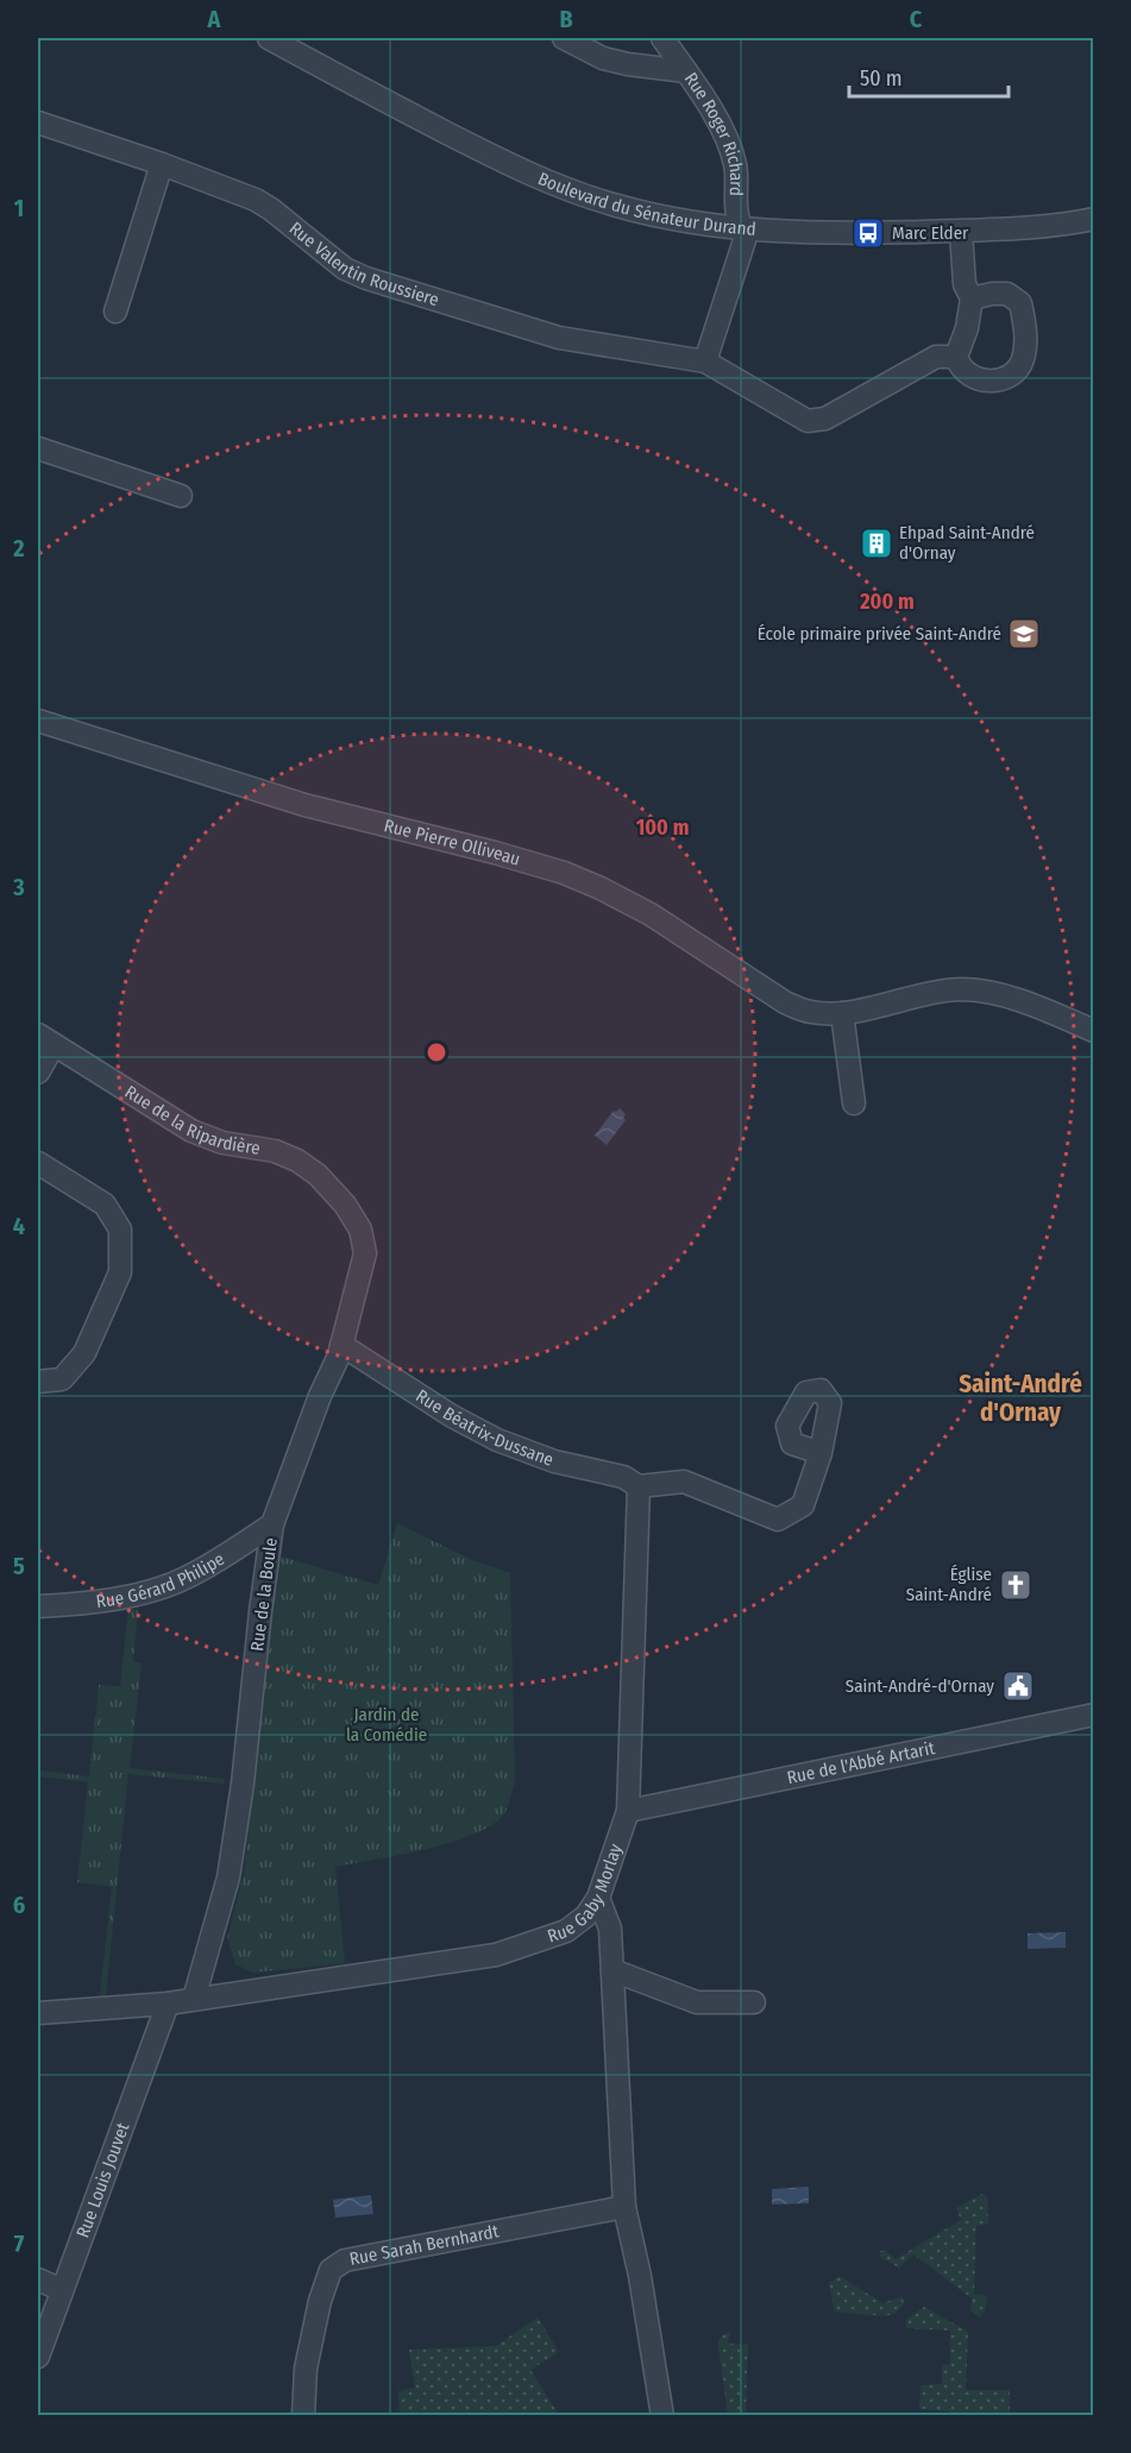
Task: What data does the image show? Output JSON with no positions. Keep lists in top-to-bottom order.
{
  "streets": {
    "street": [
      "Rue Roger Richard",
      "Boulevard du Sénateur Durand",
      "Rue Valentin Roussiere",
      "Rue Pierre Olliveau",
      "Rue de la Ripardière",
      "Rue Béatrix-Dussane",
      "Rue Gérard Philipe",
      "Rue de la Boule",
      "Rue de l'Abbé Artarit",
      "Rue Gaby Morlay",
      "Rue Louis Jouvet",
      "Rue Sarah Bernhardt"
    ]
  },
  "crossings": [
    ["Rue Roger Richard", "Boulevard du Sénateur Durand"],
    ["Rue Roger Richard", "Rue Valentin Roussiere"],
    ["Rue de la Ripardière", "Rue de la Boule"],
    ["Rue Béatrix-Dussane", "Rue de la Boule"],
    ["Rue Béatrix-Dussane", "Rue Gaby Morlay"],
    ["Rue Gérard Philipe", "Rue de la Boule"],
    ["Rue de la Boule", "Rue Gaby Morlay"],
    ["Rue de l'Abbé Artarit", "Rue Gaby Morlay"]
  ],
  "districts": ["Saint-André d'Ornay"],
  "parks": ["Jardin de la Comédie"],
  "places": {
    "bus stop": ["Marc Elder"],
    "building": ["Ehpad Saint-André d'Ornay"],
    "school or university": ["École primaire privée Saint-André"],
    "church": ["Église Saint-André"],
    "public building": ["Saint-André-d'Ornay"]
  },
  "scale_bar": "50 m",
  "grid": {
    "columns": ["A", "B", "C"],
    "rows": [
      "1",
      "2",
      "3",
      "4",
      "5",
      "6",
      "7"
    ]
  },
  "rings": ["200 m", "100 m"]
}
